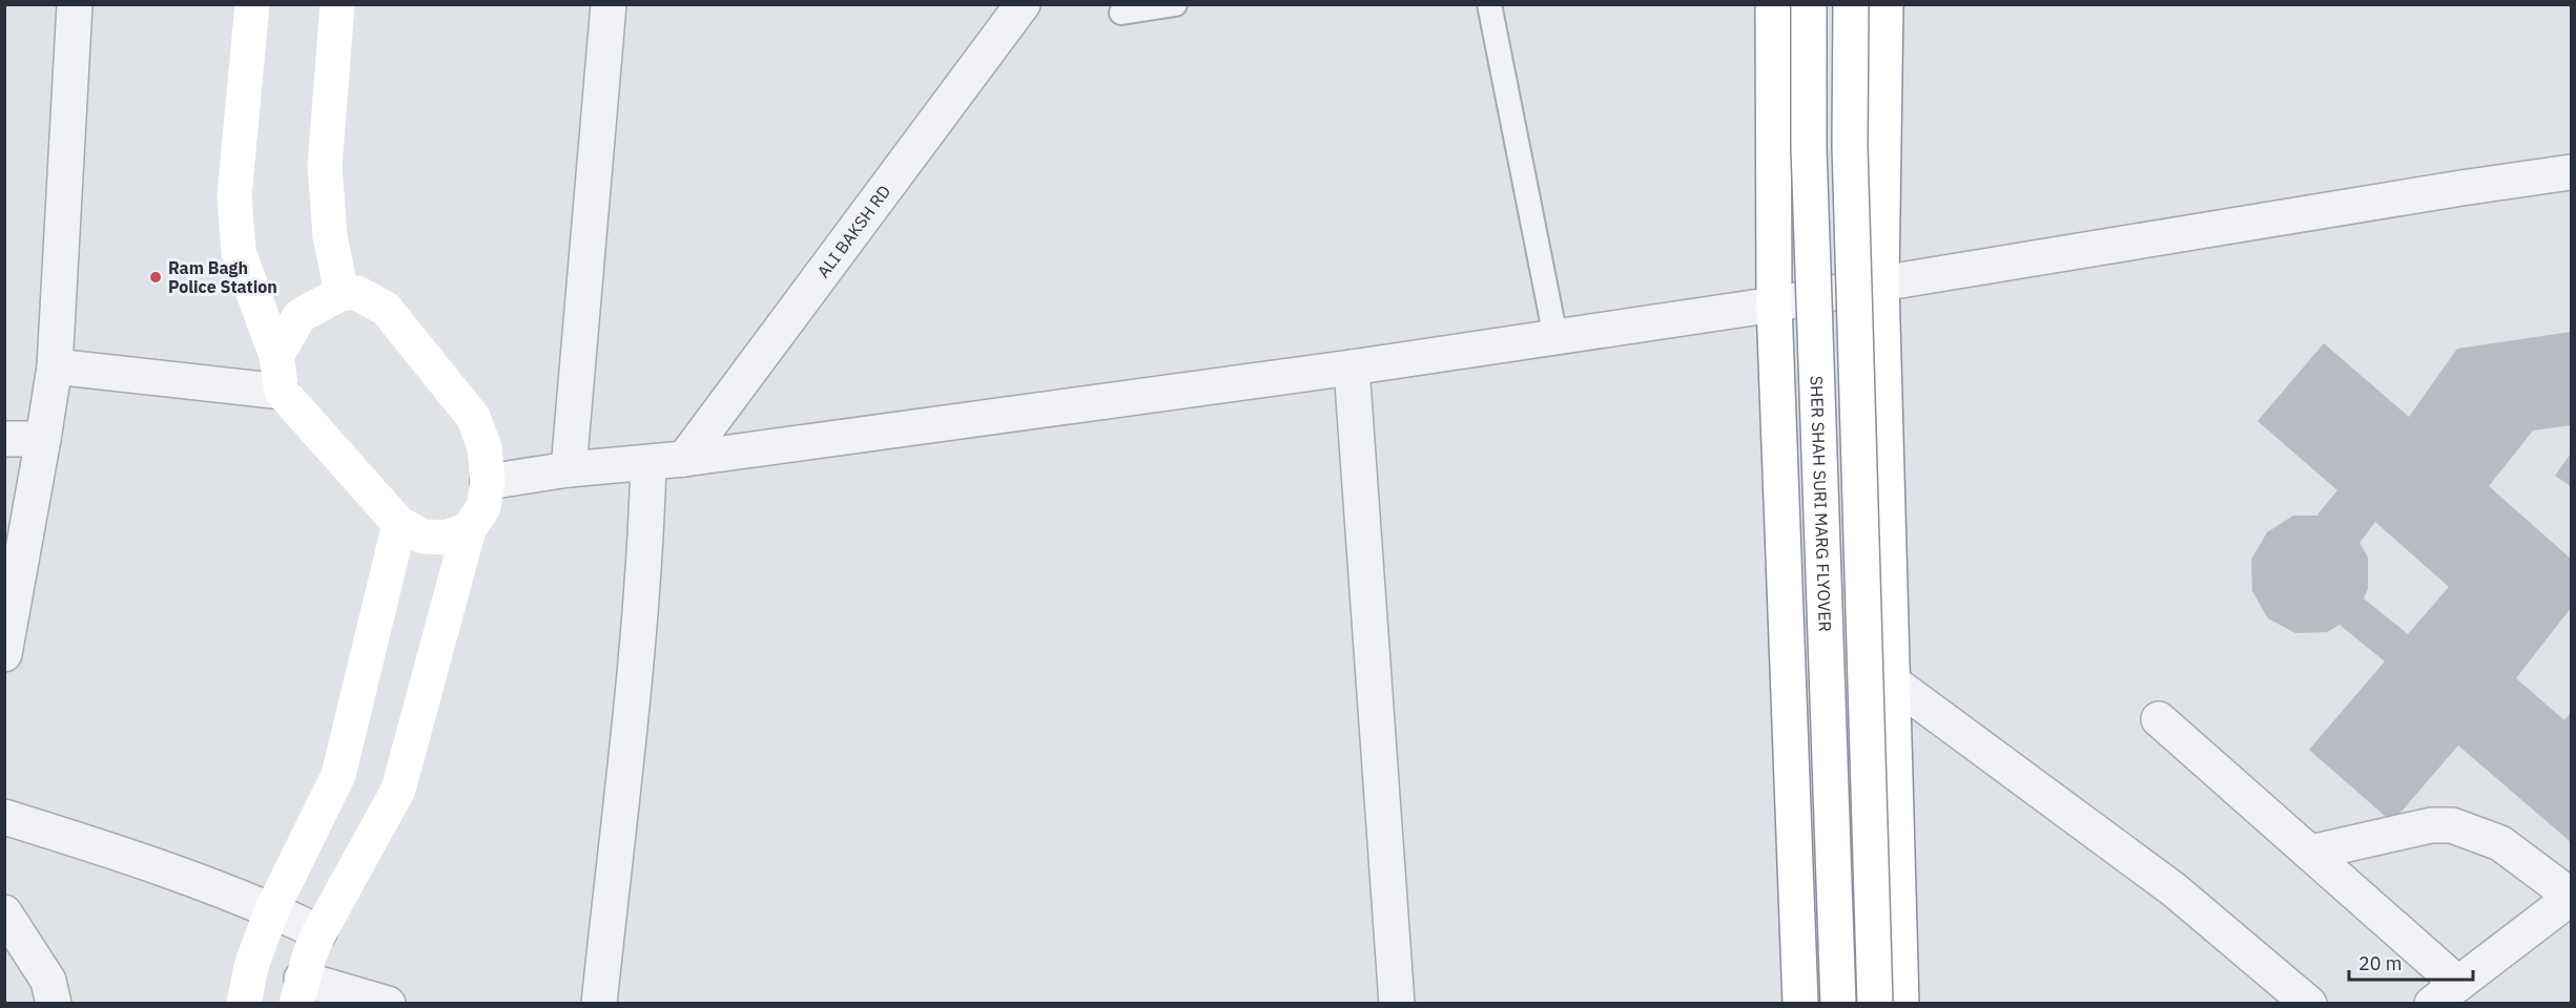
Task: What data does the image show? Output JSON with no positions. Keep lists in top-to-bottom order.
{
  "streets": {
    "main road": ["SHER SHAH SURI MARG FLYOVER"],
    "street": ["ALI BAKSH RD"]
  },
  "places": ["Ram Bagh Police Station"],
  "scale_bar": "20 m"
}
